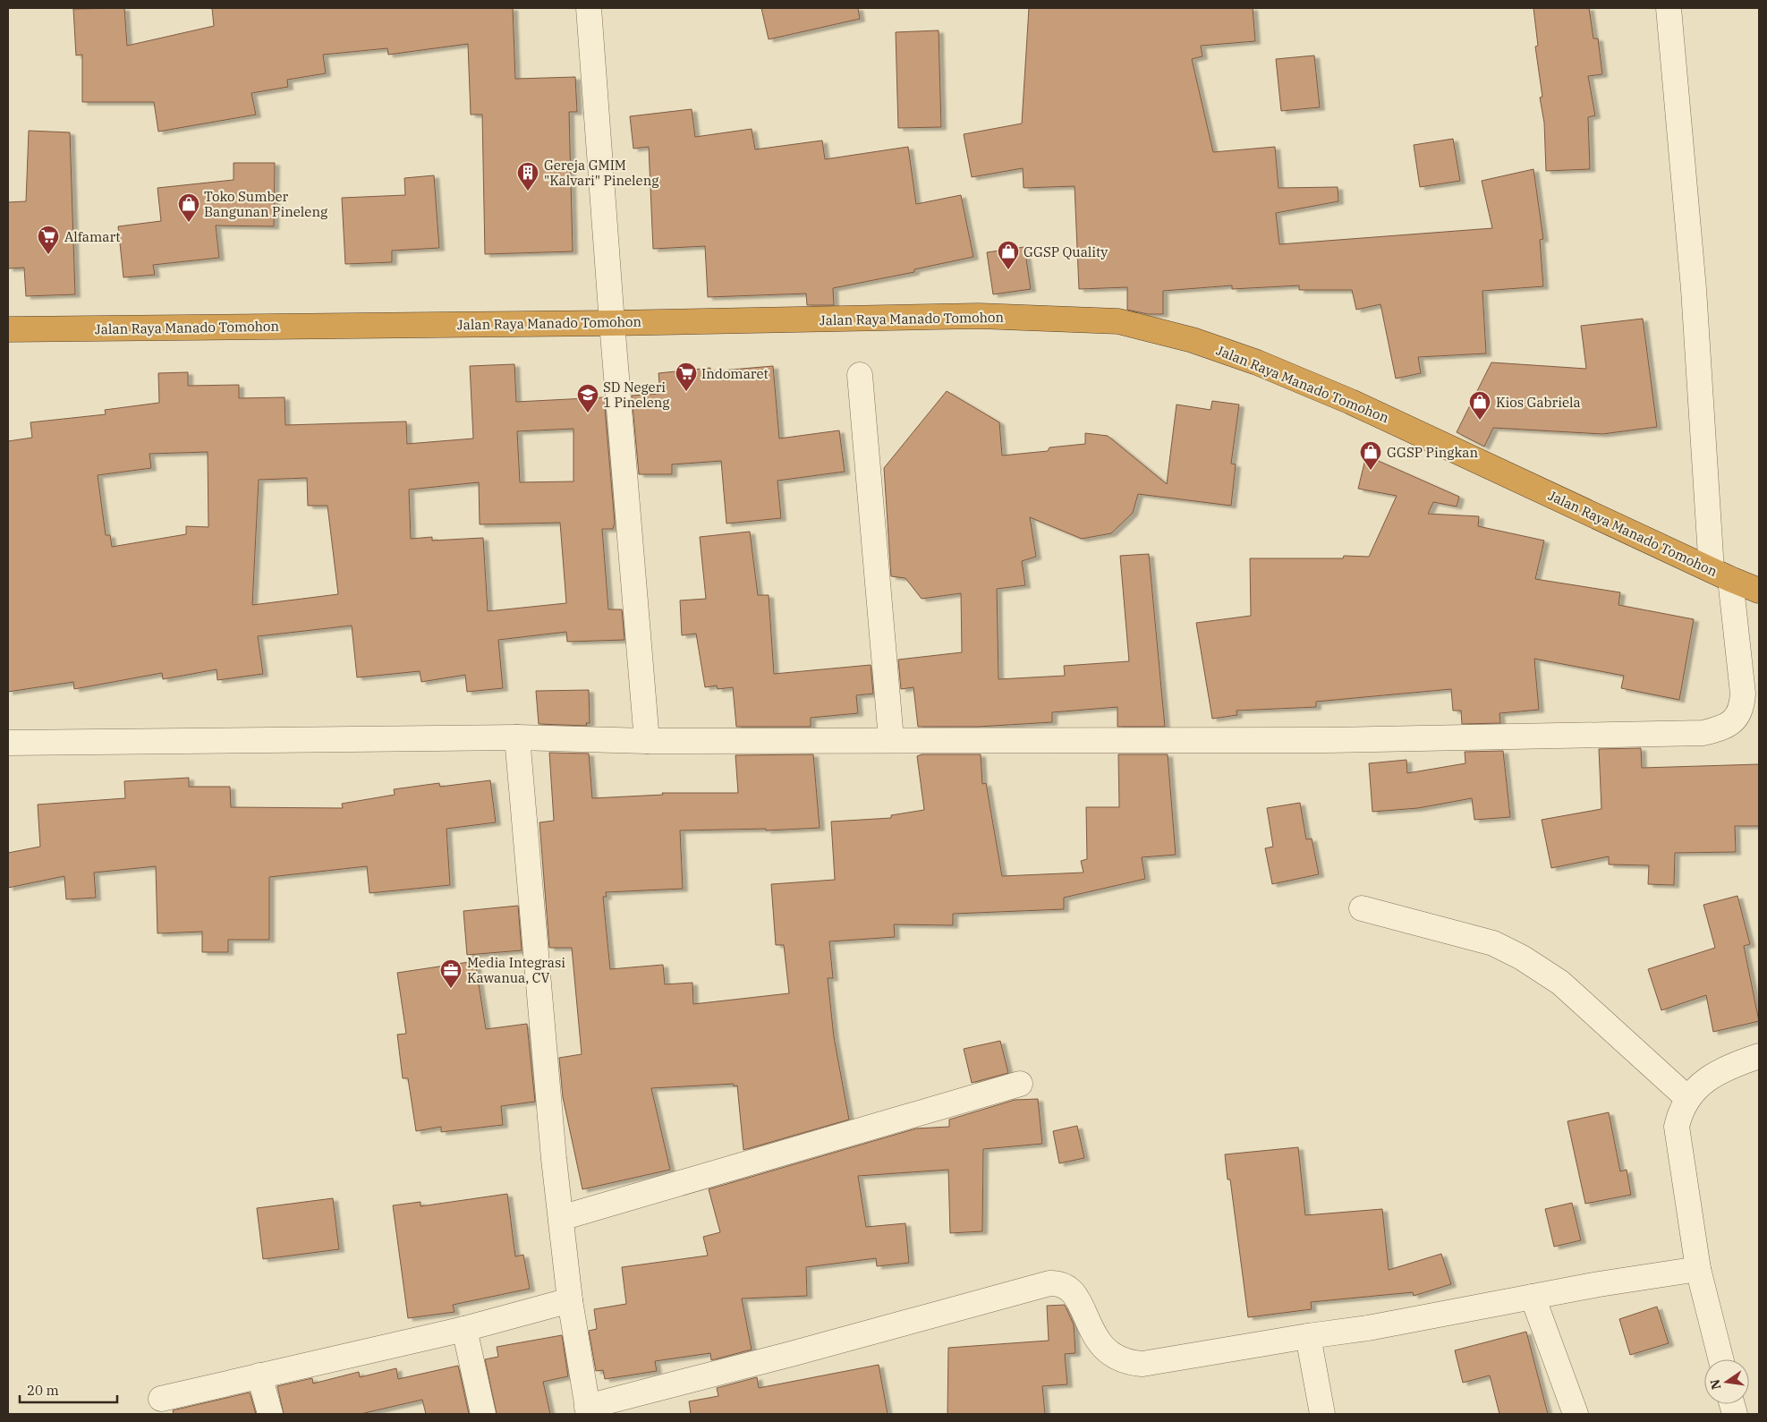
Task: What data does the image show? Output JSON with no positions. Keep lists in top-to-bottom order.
{
  "streets": {
    "highway": ["Jalan Raya Manado Tomohon"]
  },
  "places": {
    "building": ["Gereja GMIM \"Kalvari\" Pineleng"],
    "shop": [
      "Toko Sumber Bangunan Pineleng",
      "GGSP Quality",
      "Kios Gabriela",
      "GGSP Pingkan"
    ],
    "supermarket": ["Alfamart", "Indomaret"],
    "school or university": ["SD Negeri 1 Pineleng"],
    "office": ["Media Integrasi Kawanua, CV"]
  },
  "scale_bar": "20 m",
  "north": "left"
}
